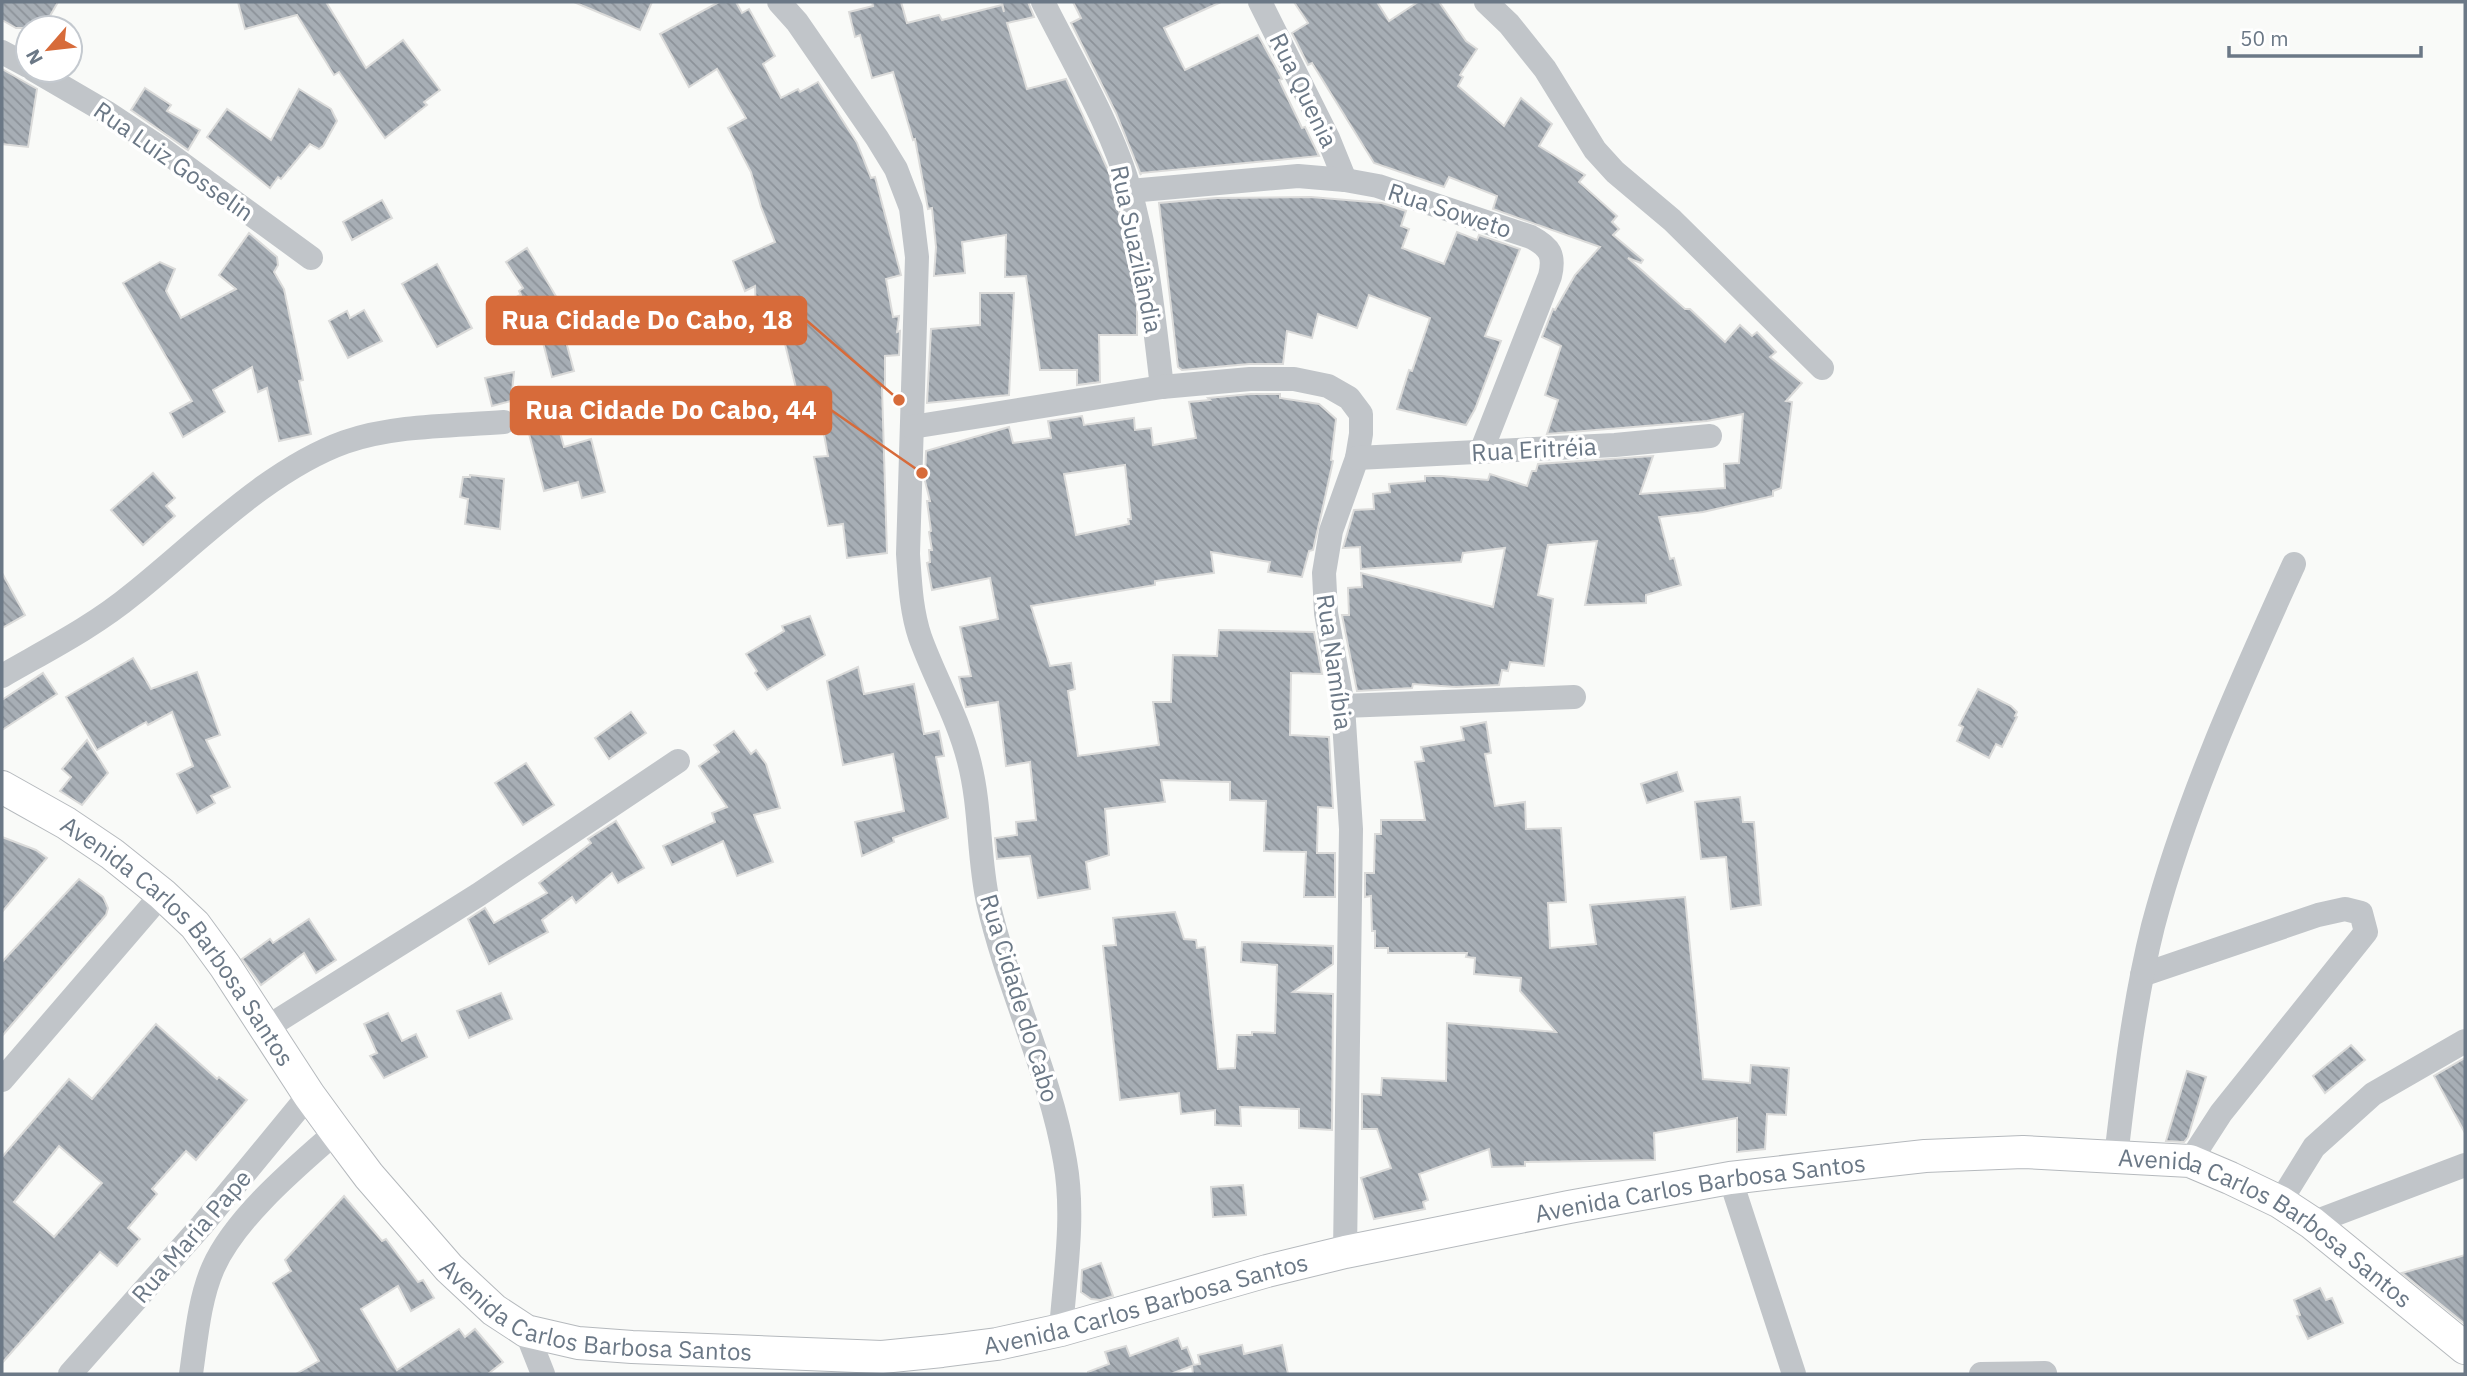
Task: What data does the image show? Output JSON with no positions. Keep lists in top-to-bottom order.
{
  "streets": {
    "main road": ["Avenida Carlos Barbosa Santos"],
    "street": [
      "Rua Quenia",
      "Rua Luiz Gosselin",
      "Rua Soweto",
      "Rua Suazilândia",
      "Rua Eritréia",
      "Rua Namíbia",
      "Rua Cidade do Cabo",
      "Rua Maria Pape"
    ]
  },
  "crossings": [
    ["Rua Quenia", "Rua Soweto"],
    ["Rua Soweto", "Rua Suazilândia"],
    ["Rua Soweto", "Rua Eritréia"],
    ["Rua Suazilândia", "Rua Namíbia"],
    ["Rua Eritréia", "Rua Namíbia"],
    ["Rua Namíbia", "Avenida Carlos Barbosa Santos"],
    ["Rua Namíbia", "Rua Cidade do Cabo"],
    ["Avenida Carlos Barbosa Santos", "Rua Cidade do Cabo"],
    ["Avenida Carlos Barbosa Santos", "Rua Maria Pape"]
  ],
  "places": ["Rua Cidade Do Cabo, 18", "Rua Cidade Do Cabo, 44"],
  "scale_bar": "50 m",
  "north": "bottom left"
}
